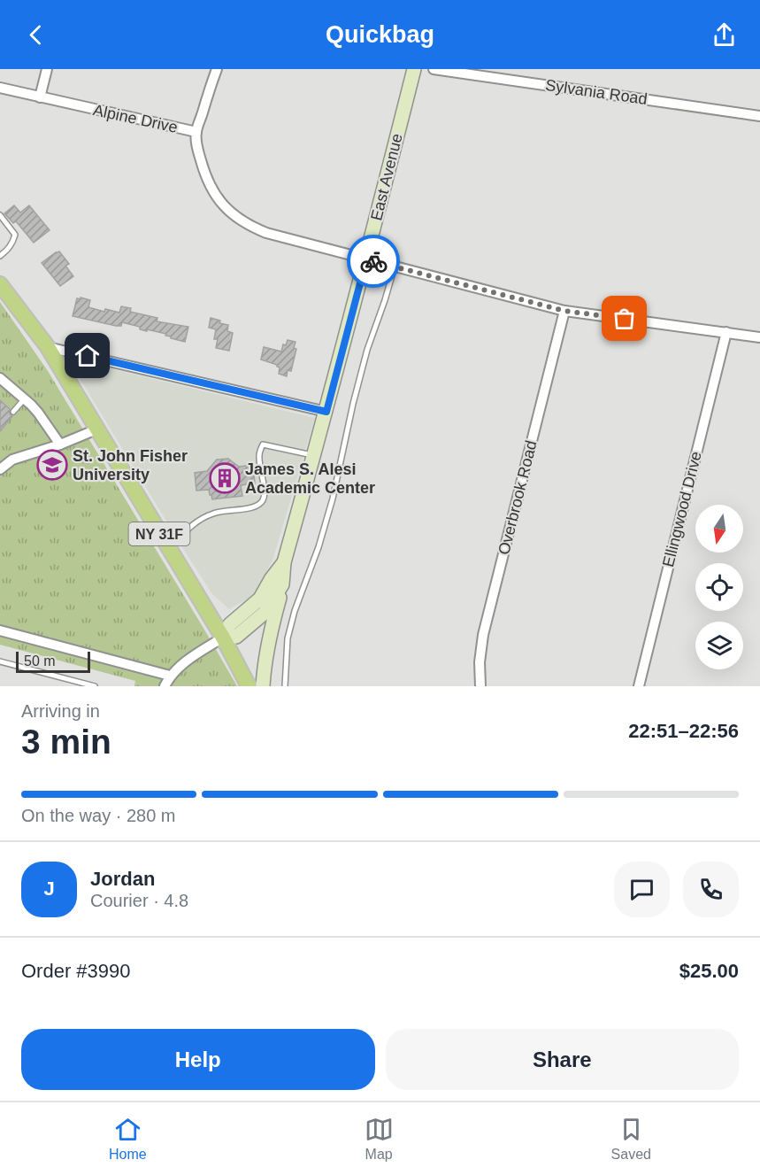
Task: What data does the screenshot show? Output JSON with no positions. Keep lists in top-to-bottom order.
{
  "streets": {
    "main road": ["East Avenue", "NY 31F"],
    "street": [
      "Sylvania Road",
      "Alpine Drive",
      "Overbrook Road",
      "Ellingwood Drive"
    ]
  },
  "crossings": [
    ["Alpine Drive", "East Avenue"],
    ["Alpine Drive", "Overbrook Road"],
    ["Alpine Drive", "Ellingwood Drive"],
    ["East Avenue", "NY 31F"]
  ],
  "places": {
    "school or university": ["St. John Fisher University"],
    "building": ["James S. Alesi Academic Center"]
  },
  "scale_bar": "50 m",
  "north": "bottom",
  "page": {
    "header": "Quickbag",
    "scale": "50 m",
    "heading": ["3 min", "Arriving in", "22:51–22:56"],
    "panel": [
      "Jordan",
      "Courier · 4.8",
      "Order #3990",
      "$25.00"
    ],
    "bar": "On the way · 280 m",
    "round": "J",
    "buttons": ["Help", "Share"],
    "tabs": ["Home", "Map", "Saved"]
  }
}
